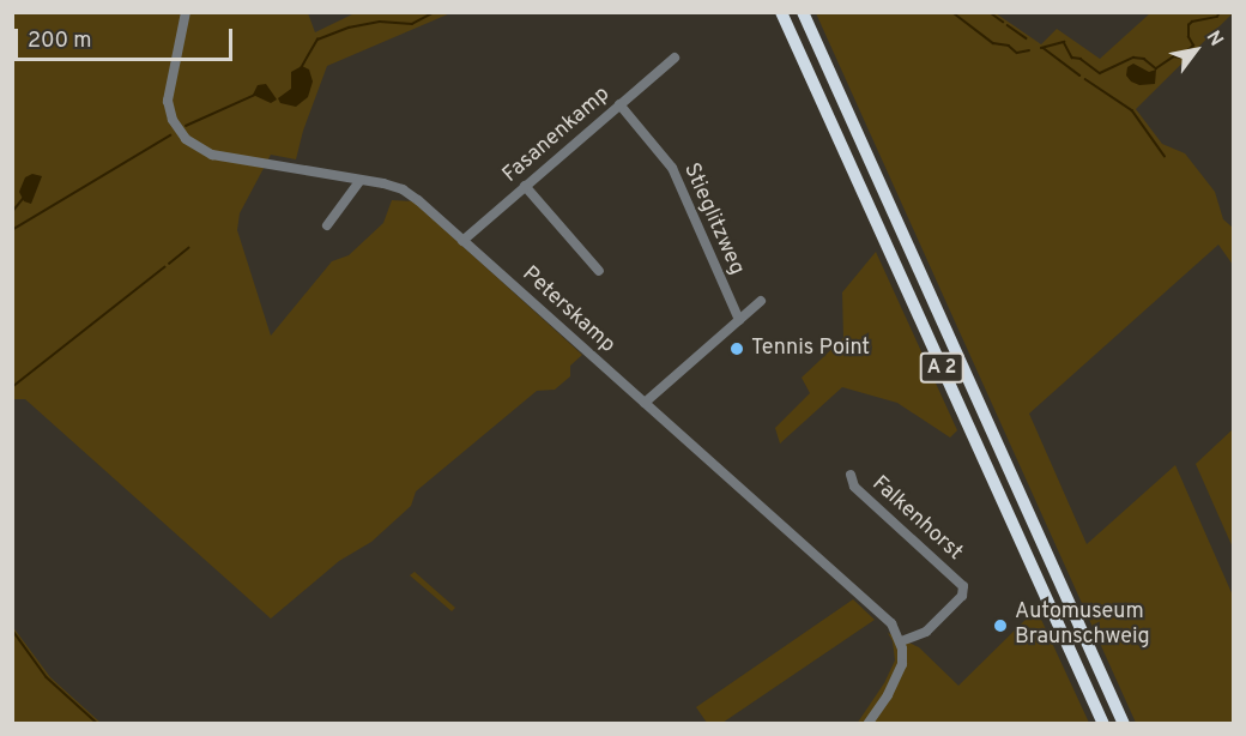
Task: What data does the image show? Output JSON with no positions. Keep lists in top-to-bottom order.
{
  "streets": {
    "highway": ["A 2"],
    "street": [
      "Fasanenkamp",
      "Stieglitzweg",
      "Peterskamp",
      "Falkenhorst"
    ]
  },
  "crossings": [
    ["Fasanenkamp", "Stieglitzweg"],
    ["Fasanenkamp", "Peterskamp"],
    ["Peterskamp", "Falkenhorst"]
  ],
  "places": ["Tennis Point", "Automuseum Braunschweig"],
  "scale_bar": "200 m",
  "north": "top right"
}
